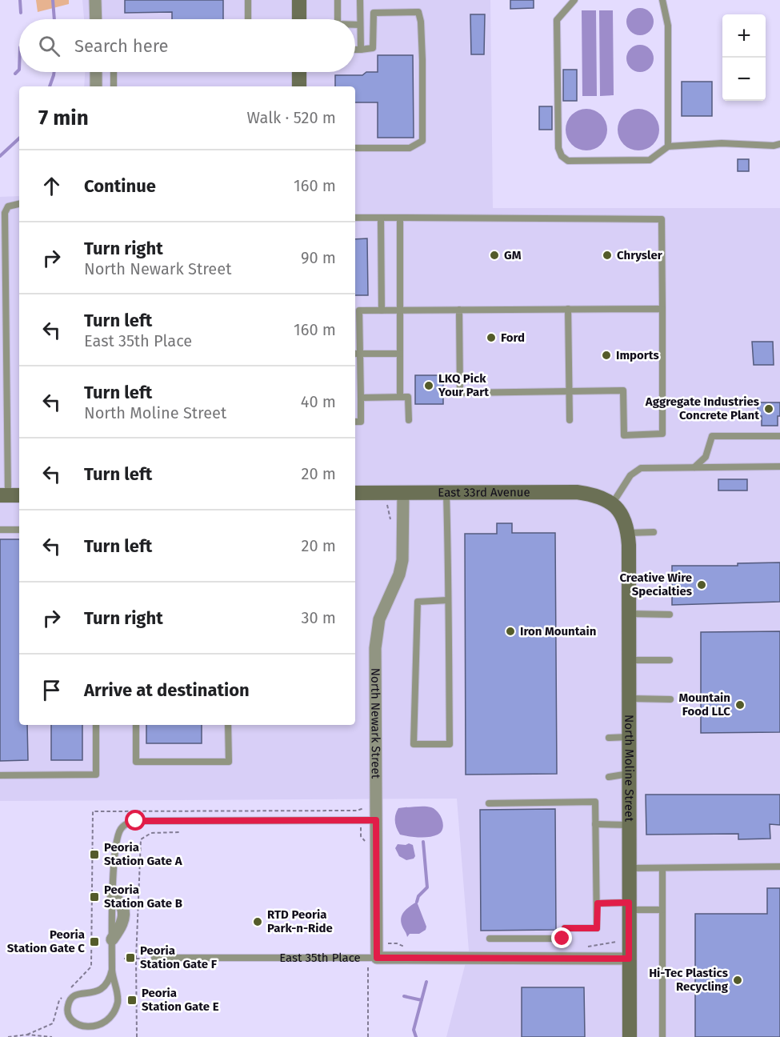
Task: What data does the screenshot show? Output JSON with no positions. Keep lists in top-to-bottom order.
{
  "streets": {
    "street": [
      "East 33rd Avenue",
      "North Newark Street",
      "North Moline Street",
      "East 35th Place"
    ]
  },
  "crossings": [
    ["East 33rd Avenue", "North Newark Street"],
    ["East 33rd Avenue", "North Moline Street"],
    ["North Newark Street", "East 35th Place"],
    ["North Moline Street", "East 35th Place"]
  ],
  "places": {
    "other": [
      "GM",
      "Chrysler",
      "Ford",
      "Imports",
      "LKQ Pick Your Part",
      "Aggregate Industries Concrete Plant",
      "Creative Wire Specialties",
      "Iron Mountain",
      "Mountain Food LLC",
      "RTD Peoria Park-n-Ride",
      "Hi-Tec Plastics Recycling"
    ],
    "transit": [
      "Peoria Station Gate A",
      "Peoria Station Gate B",
      "Peoria Station Gate C",
      "Peoria Station Gate F",
      "Peoria Station Gate E"
    ]
  },
  "page": {
    "map_buttons": ["+", "−"],
    "search": "Search here",
    "heading": ["7 min", "Walk · 520 m"],
    "list": [
      ["Continue", "160 m"],
      ["Turn right", "North Newark Street", "90 m"],
      ["Turn left", "East 35th Place", "160 m"],
      ["Turn left", "North Moline Street", "40 m"],
      ["Turn left", "20 m"],
      ["Turn left", "20 m"],
      ["Turn right", "30 m"],
      "Arrive at destination"
    ]
  }
}
